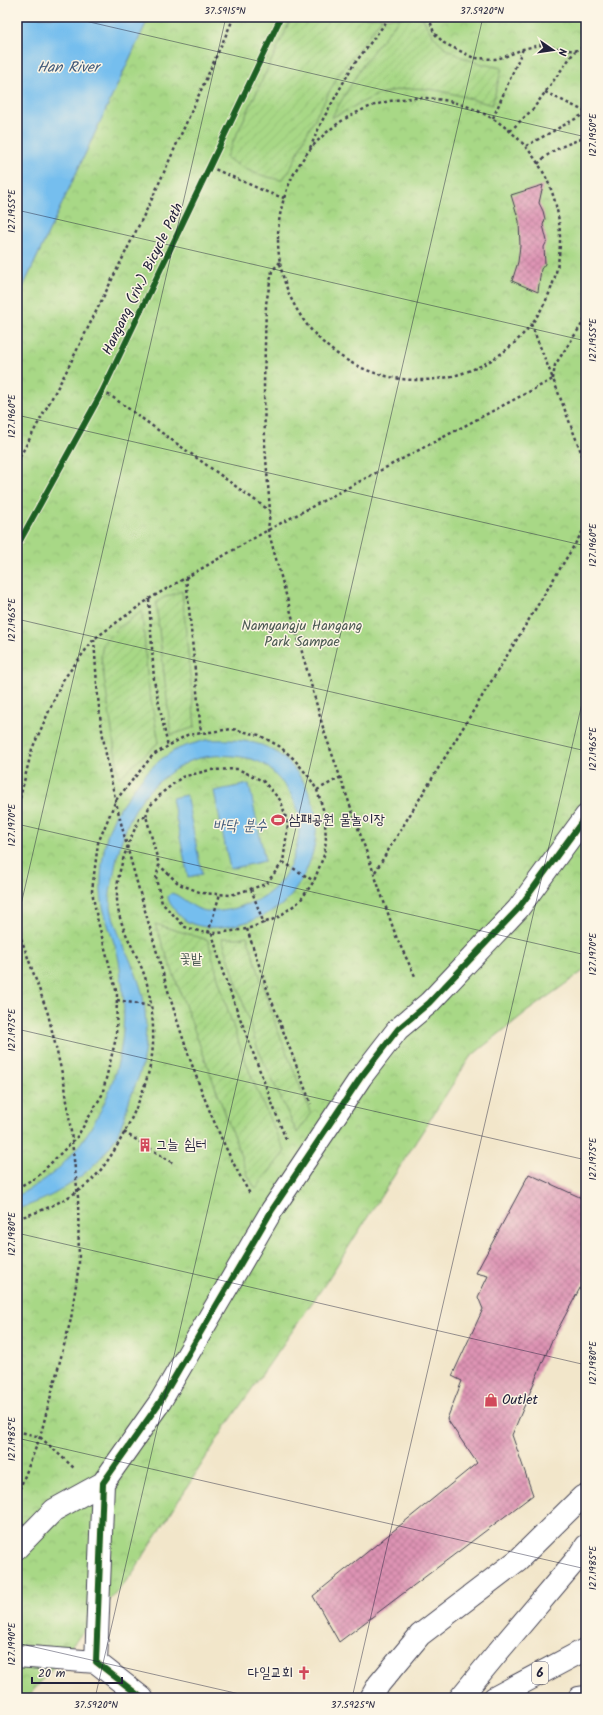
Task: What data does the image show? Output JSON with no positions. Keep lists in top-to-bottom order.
{
  "streets": {
    "street": ["6"],
    "cycle path": ["Hangang (riv.) Bicycle Path"]
  },
  "water": ["Han River", "바닥 분수"],
  "parks": ["Namyangju Hangang Park Sampae", "꽃밭"],
  "places": {
    "sports": ["삼패공원 물놀이장"],
    "building": ["그늘 쉼터"],
    "shop": ["Outlet"],
    "church": ["다일교회"]
  },
  "scale_bar": "20 m",
  "north": "right",
  "coordinates": [
    "37.5915°N",
    "37.5920°N",
    "127.1950°E",
    "127.1955°E",
    "127.1960°E",
    "127.1965°E",
    "127.1970°E",
    "127.1975°E",
    "127.1980°E",
    "127.1985°E",
    "127.1990°E",
    "37.5925°N"
  ]
}
